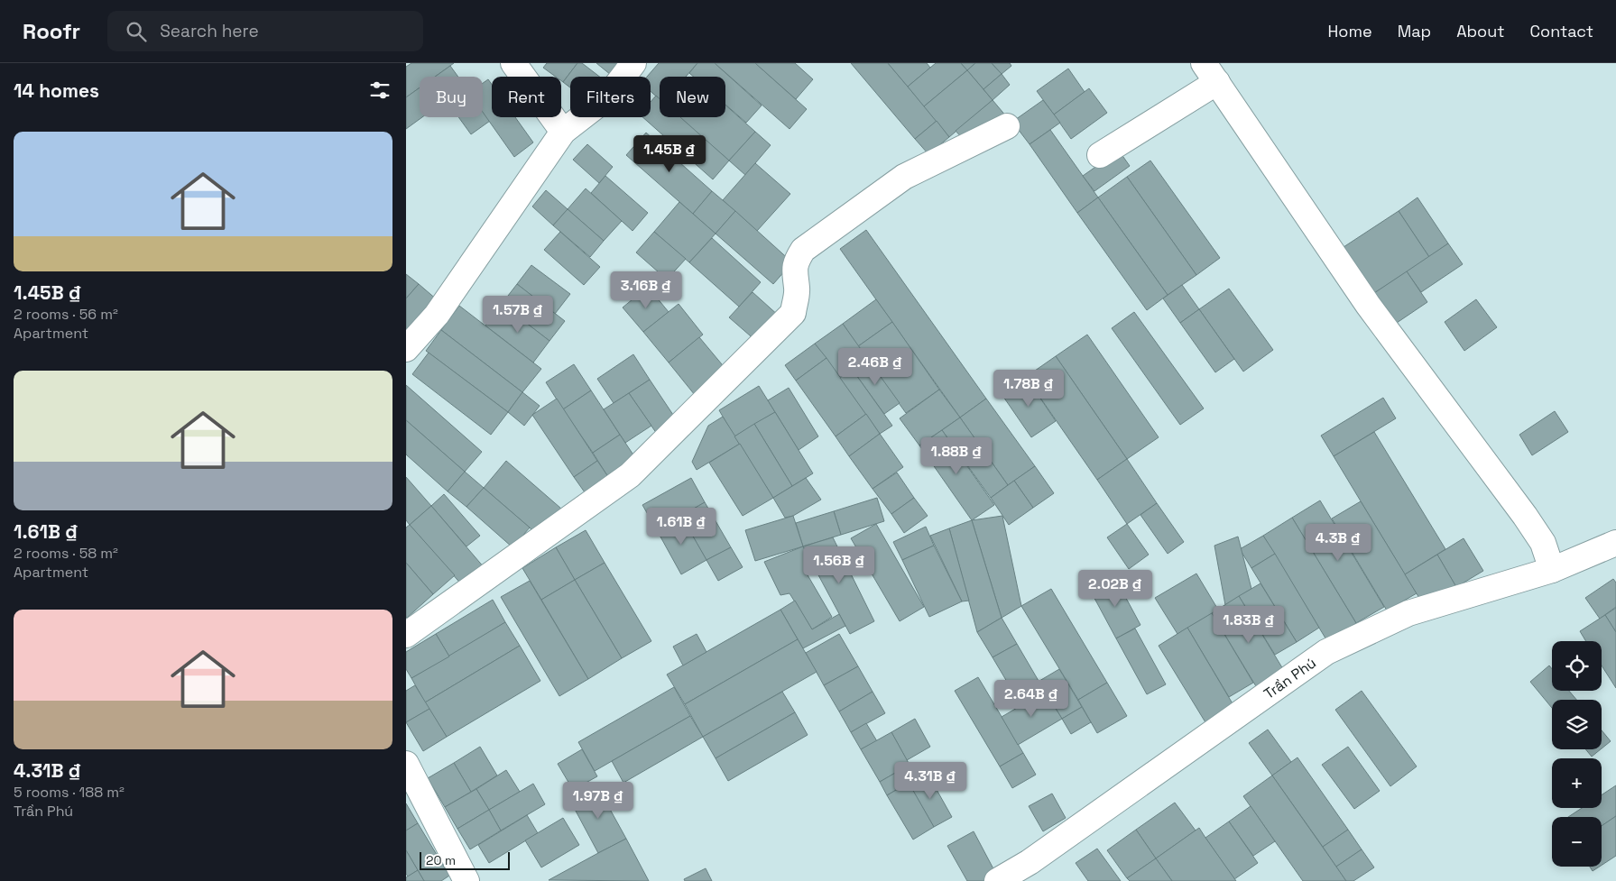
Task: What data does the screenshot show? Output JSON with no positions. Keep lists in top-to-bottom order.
{
  "streets": {
    "street": ["Trần Phú"]
  },
  "scale_bar": "20 m",
  "page": {
    "header": "Roofr",
    "search": "Search here",
    "nav": [
      "Home",
      "Map",
      "About",
      "Contact"
    ],
    "heading": "14 homes",
    "chip": [
      "Buy",
      "Rent",
      "Filters",
      "New"
    ],
    "list": [
      {
        "name": "1.45B ₫",
        "note": "2 rooms · 56 m² · Apartment"
      },
      {
        "name": "1.61B ₫",
        "note": "2 rooms · 58 m² · Apartment"
      },
      {
        "name": "4.31B ₫",
        "note": "5 rooms · 188 m² · Trần Phú"
      }
    ],
    "price": [
      "1.45B ₫",
      "3.16B ₫",
      "1.57B ₫",
      "2.46B ₫",
      "1.78B ₫",
      "1.88B ₫",
      "1.61B ₫",
      "4.3B ₫",
      "1.56B ₫",
      "2.02B ₫",
      "1.83B ₫",
      "2.64B ₫",
      "4.31B ₫",
      "1.97B ₫"
    ],
    "map_buttons": ["+", "−"],
    "scale": "20 m"
  }
}
